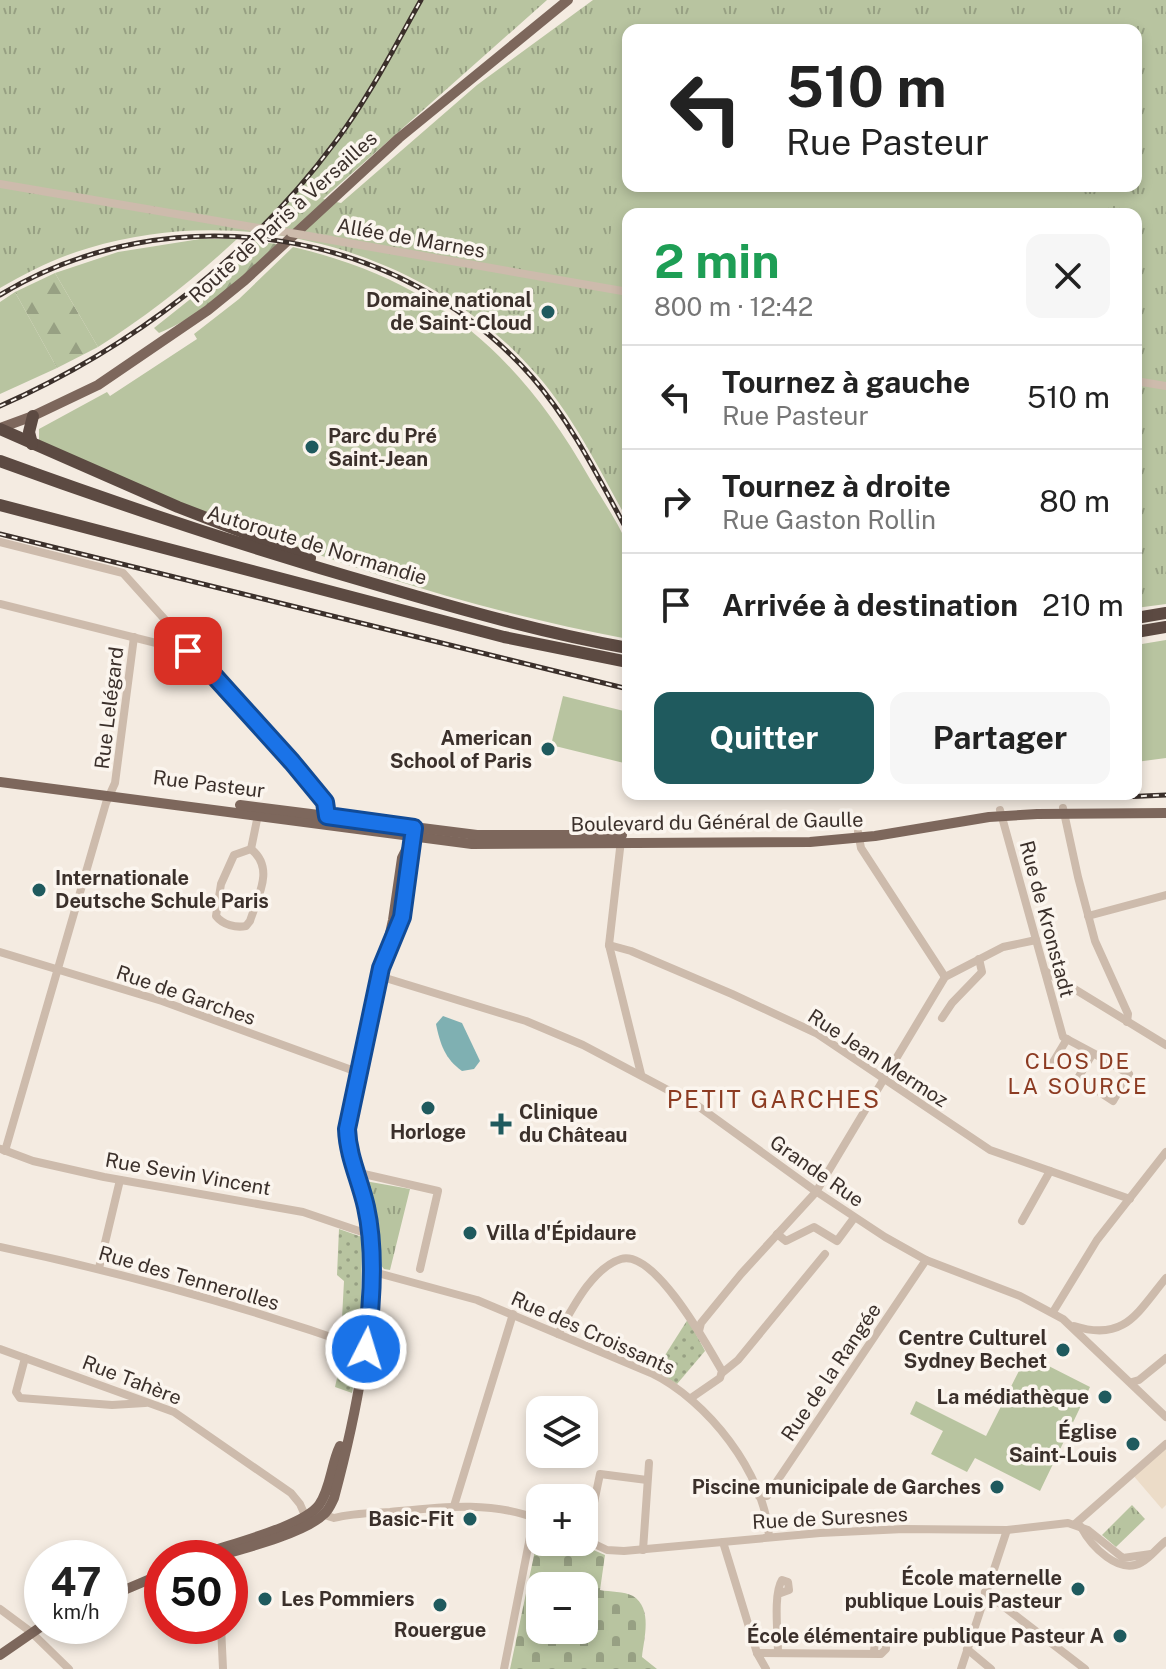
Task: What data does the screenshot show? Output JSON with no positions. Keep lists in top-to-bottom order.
{
  "streets": {
    "highway": ["Autoroute de Normandie"],
    "main road": ["Route de Paris à Versailles", "Rue Pasteur", "Boulevard du Général de Gaulle"],
    "street": [
      "Allée de Marnes",
      "Rue Lelégard",
      "Rue de Kronstadt",
      "Rue de Garches",
      "Rue Jean Mermoz",
      "Grande Rue",
      "Rue Sevin Vincent",
      "Rue des Tennerolles",
      "Rue des Croissants",
      "Rue de la Rangée",
      "Rue Tahère",
      "Rue de Suresnes"
    ]
  },
  "crossings": [
    ["Rue Lelégard", "Rue Pasteur"],
    ["Rue Lelégard", "Rue de Garches"],
    ["Rue Lelégard", "Rue Sevin Vincent"],
    ["Rue Pasteur", "Boulevard du Général de Gaulle"],
    ["Boulevard du Général de Gaulle", "Rue de Kronstadt"],
    ["Grande Rue", "Rue de la Rangée"],
    ["Rue des Croissants", "Rue de la Rangée"],
    ["Rue des Croissants", "Rue de Suresnes"]
  ],
  "districts": ["CLOS DE LA SOURCE", "PETIT GARCHES"],
  "places": {
    "other": [
      "Domaine national de Saint-Cloud",
      "Parc du Pré Saint-Jean",
      "American School of Paris",
      "Internationale Deutsche Schule Paris",
      "Horloge",
      "Villa d'Épidaure",
      "Centre Culturel Sydney Bechet",
      "La médiathèque",
      "Église Saint-Louis",
      "Piscine municipale de Garches",
      "Basic-Fit",
      "École maternelle publique Louis Pasteur",
      "Les Pommiers",
      "Rouergue",
      "École élémentaire publique Pasteur A"
    ],
    "health": ["Clinique du Château"]
  },
  "page": {
    "turn": ["510 m", "Rue Pasteur"],
    "heading": ["2 min", "800 m · 12:42"],
    "list": [
      {
        "name": "Tournez à gauche",
        "note": "Rue Pasteur",
        "value": "510 m"
      },
      {
        "name": "Tournez à droite",
        "note": "Rue Gaston Rollin",
        "value": "80 m"
      },
      {
        "name": "Arrivée à destination",
        "value": "210 m"
      }
    ],
    "buttons": ["Quitter", "Partager"],
    "map_buttons": ["+", "−"],
    "speed": "47 km/h",
    "limit": "50"
  }
}
